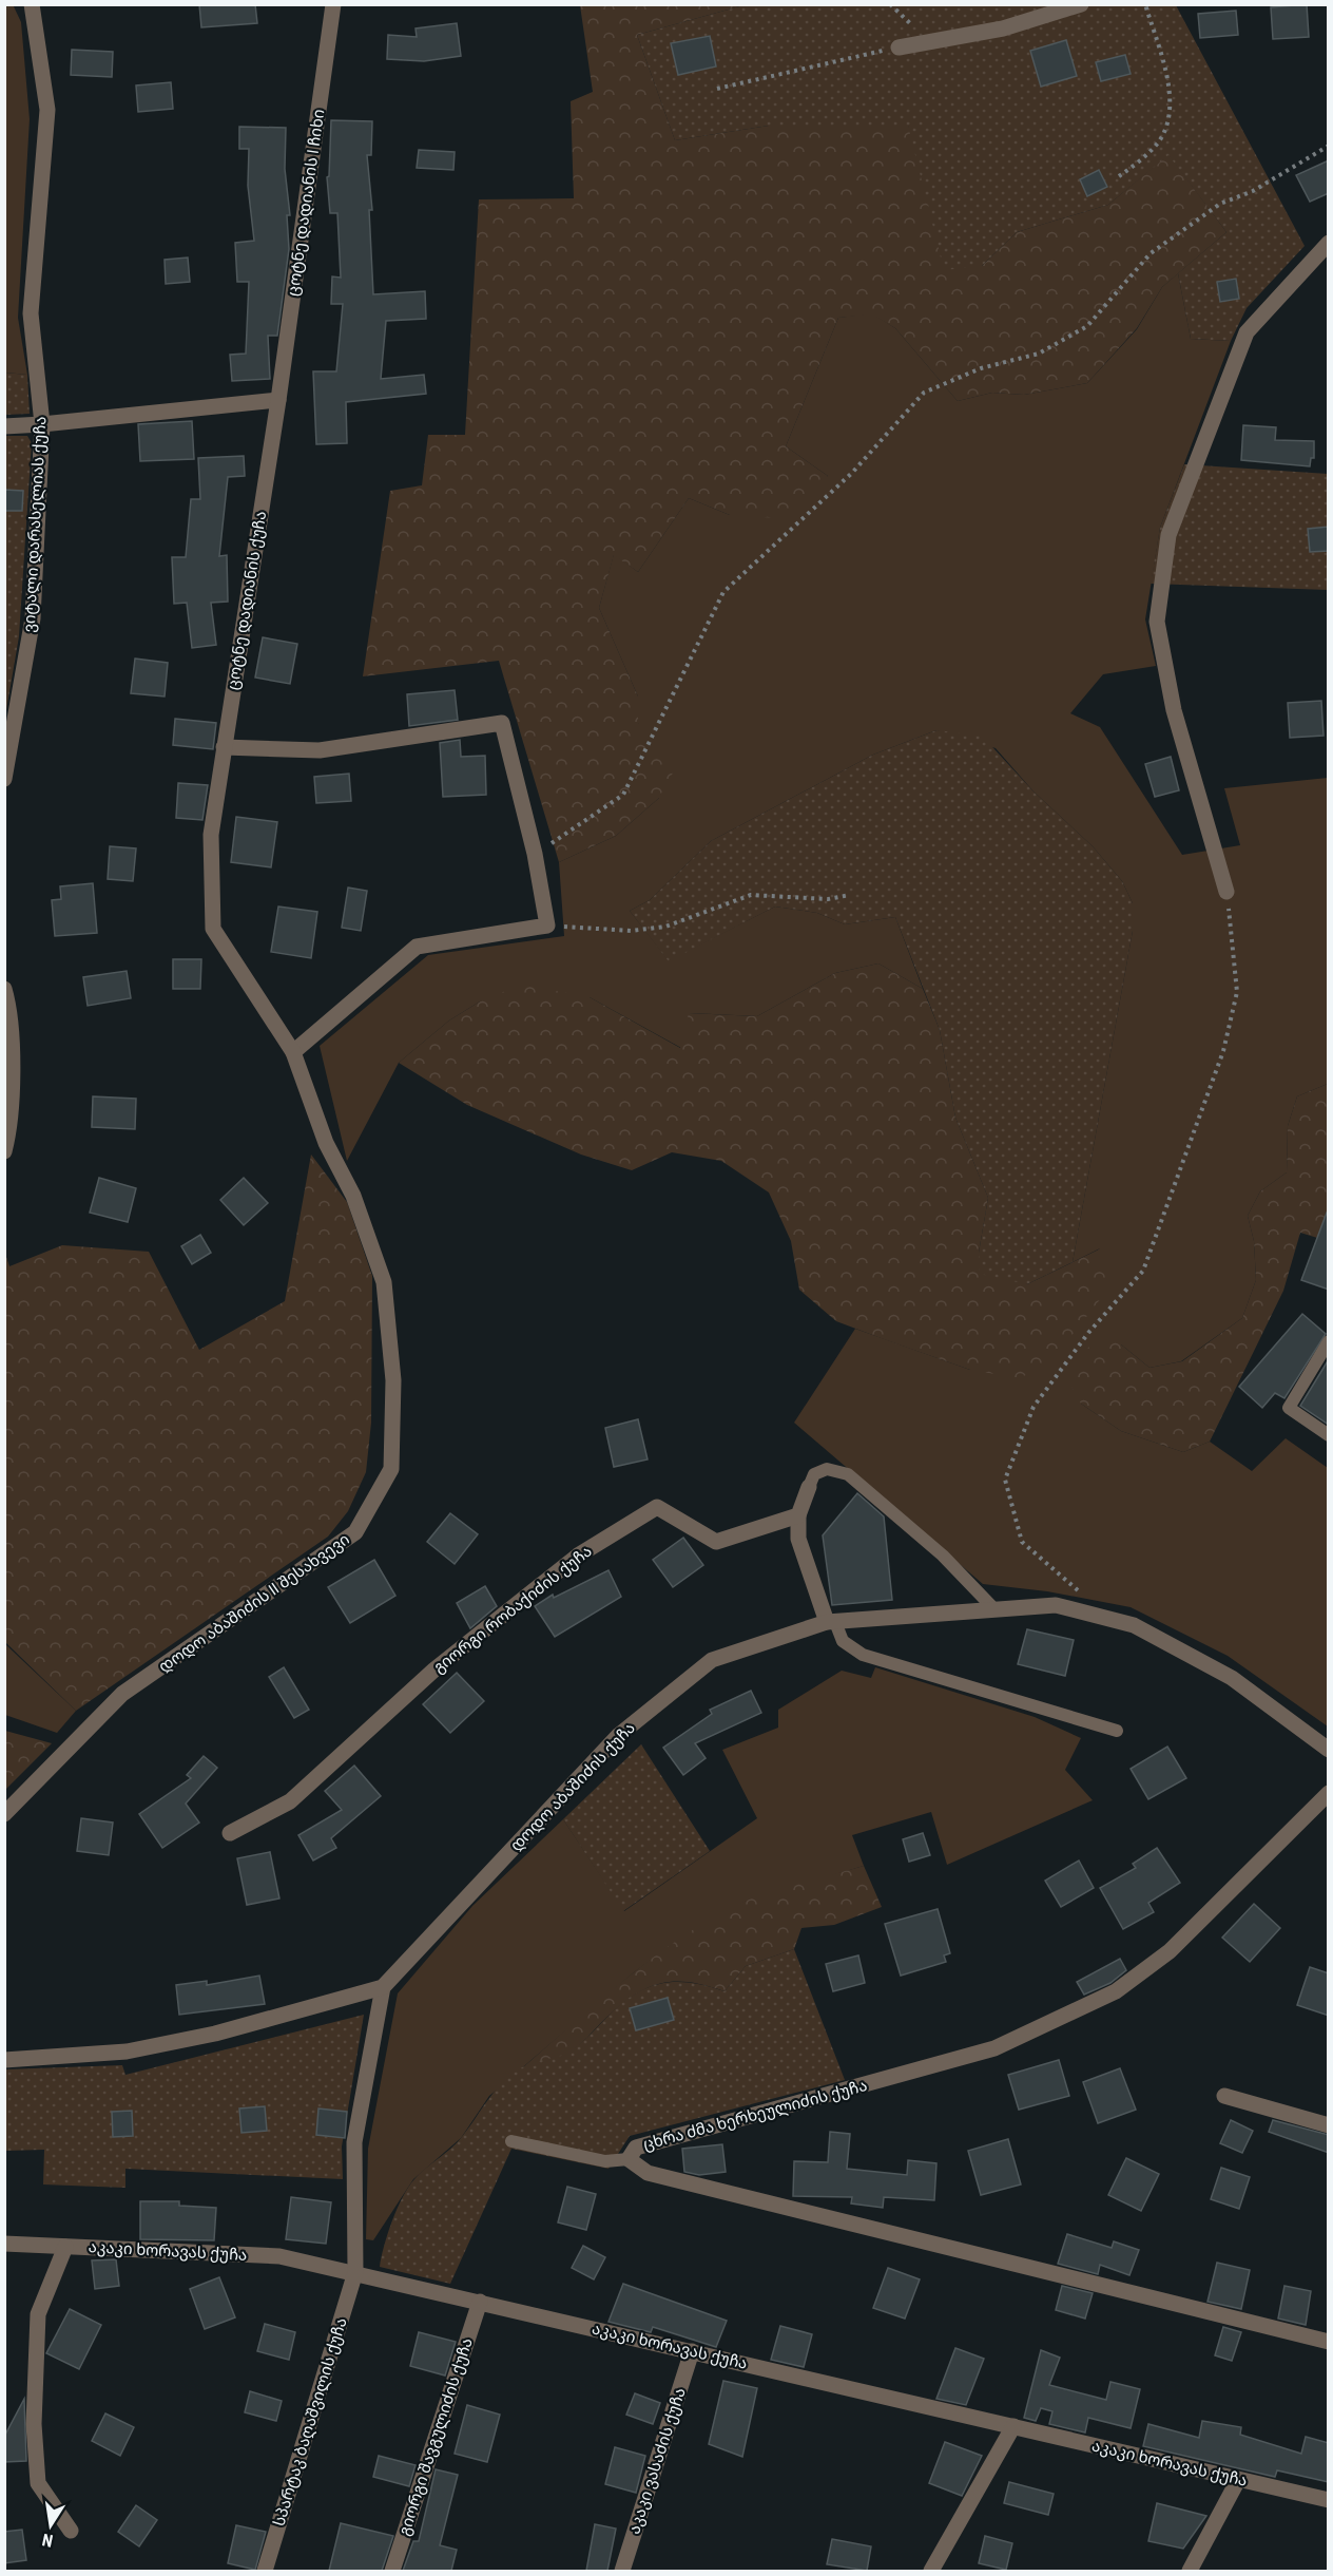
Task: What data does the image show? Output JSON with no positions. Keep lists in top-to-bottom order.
{
  "streets": {
    "street": [
      "ცოტნე დადიანის I ჩიხი",
      "ვიტალი დარასელიას ქუჩა",
      "ცოტნე დადიანის ქუჩა",
      "დოდო აბაშიძის II შესახვევი",
      "გიორგი რობაქიძის ქუჩა",
      "დოდო აბაშიძის ქუჩა",
      "ცხრა ძმა ხერხეულიძის ქუჩა",
      "აკაკი ხორავას ქუჩა",
      "სპარტაკ ბაღაშვილის ქუჩა",
      "გიორგი შავგულიძის ქუჩა",
      "აკაკი ვასაძის ქუჩა"
    ]
  },
  "crossings": [
    ["ცოტნე დადიანის I ჩიხი", "ცოტნე დადიანის ქუჩა"],
    ["ცოტნე დადიანის ქუჩა", "დოდო აბაშიძის II შესახვევი"],
    ["დოდო აბაშიძის ქუჩა", "სპარტაკ ბაღაშვილის ქუჩა"],
    ["აკაკი ხორავას ქუჩა", "სპარტაკ ბაღაშვილის ქუჩა"],
    ["აკაკი ხორავას ქუჩა", "გიორგი შავგულიძის ქუჩა"],
    ["აკაკი ხორავას ქუჩა", "აკაკი ვასაძის ქუჩა"]
  ],
  "north": "bottom"
}
